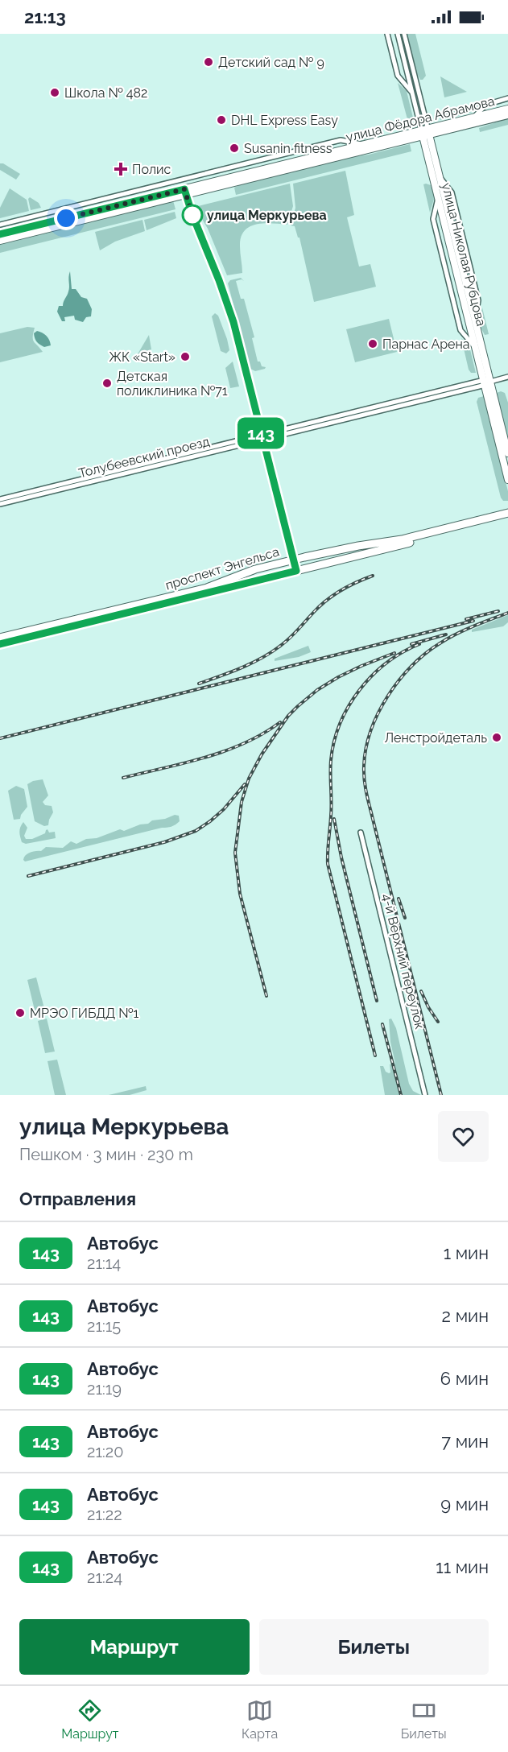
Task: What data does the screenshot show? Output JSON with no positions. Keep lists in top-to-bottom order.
{
  "streets": {
    "main road": ["проспект Энгельса"],
    "street": [
      "улица Фёдора Абрамова",
      "улица Николая Рубцова",
      "Толубеевский проезд",
      "4-й Верхний переулок"
    ]
  },
  "crossings": [
    ["улица Фёдора Абрамова", "улица Николая Рубцова"],
    ["улица Николая Рубцова", "Толубеевский проезд"]
  ],
  "places": {
    "other": [
      "Детский сад № 9",
      "Школа № 482",
      "DHL Express Easy",
      "Susanin fitness",
      "улица Меркурьева",
      "Парнас Арена",
      "ЖК «Start»",
      "Детская поликлиника №71",
      "Ленстройдеталь",
      "МРЭО ГИБДД №1"
    ],
    "health": ["Полис"]
  },
  "lines": ["bus line 143"],
  "page": {
    "status": "21:13",
    "on_map": "143",
    "heading": [
      ["улица Меркурьева", "Пешком · 3 мин · 230 m"],
      "Отправления"
    ],
    "list": [
      {
        "mark": "143",
        "name": "Автобус",
        "note": "21:14",
        "value": "1 мин"
      },
      {
        "mark": "143",
        "name": "Автобус",
        "note": "21:15",
        "value": "2 мин"
      },
      {
        "mark": "143",
        "name": "Автобус",
        "note": "21:19",
        "value": "6 мин"
      },
      {
        "mark": "143",
        "name": "Автобус",
        "note": "21:20",
        "value": "7 мин"
      },
      {
        "mark": "143",
        "name": "Автобус",
        "note": "21:22",
        "value": "9 мин"
      },
      {
        "mark": "143",
        "name": "Автобус",
        "note": "21:24",
        "value": "11 мин"
      }
    ],
    "buttons": ["Маршрут", "Билеты"],
    "tabs": ["Маршрут", "Карта", "Билеты"]
  }
}
